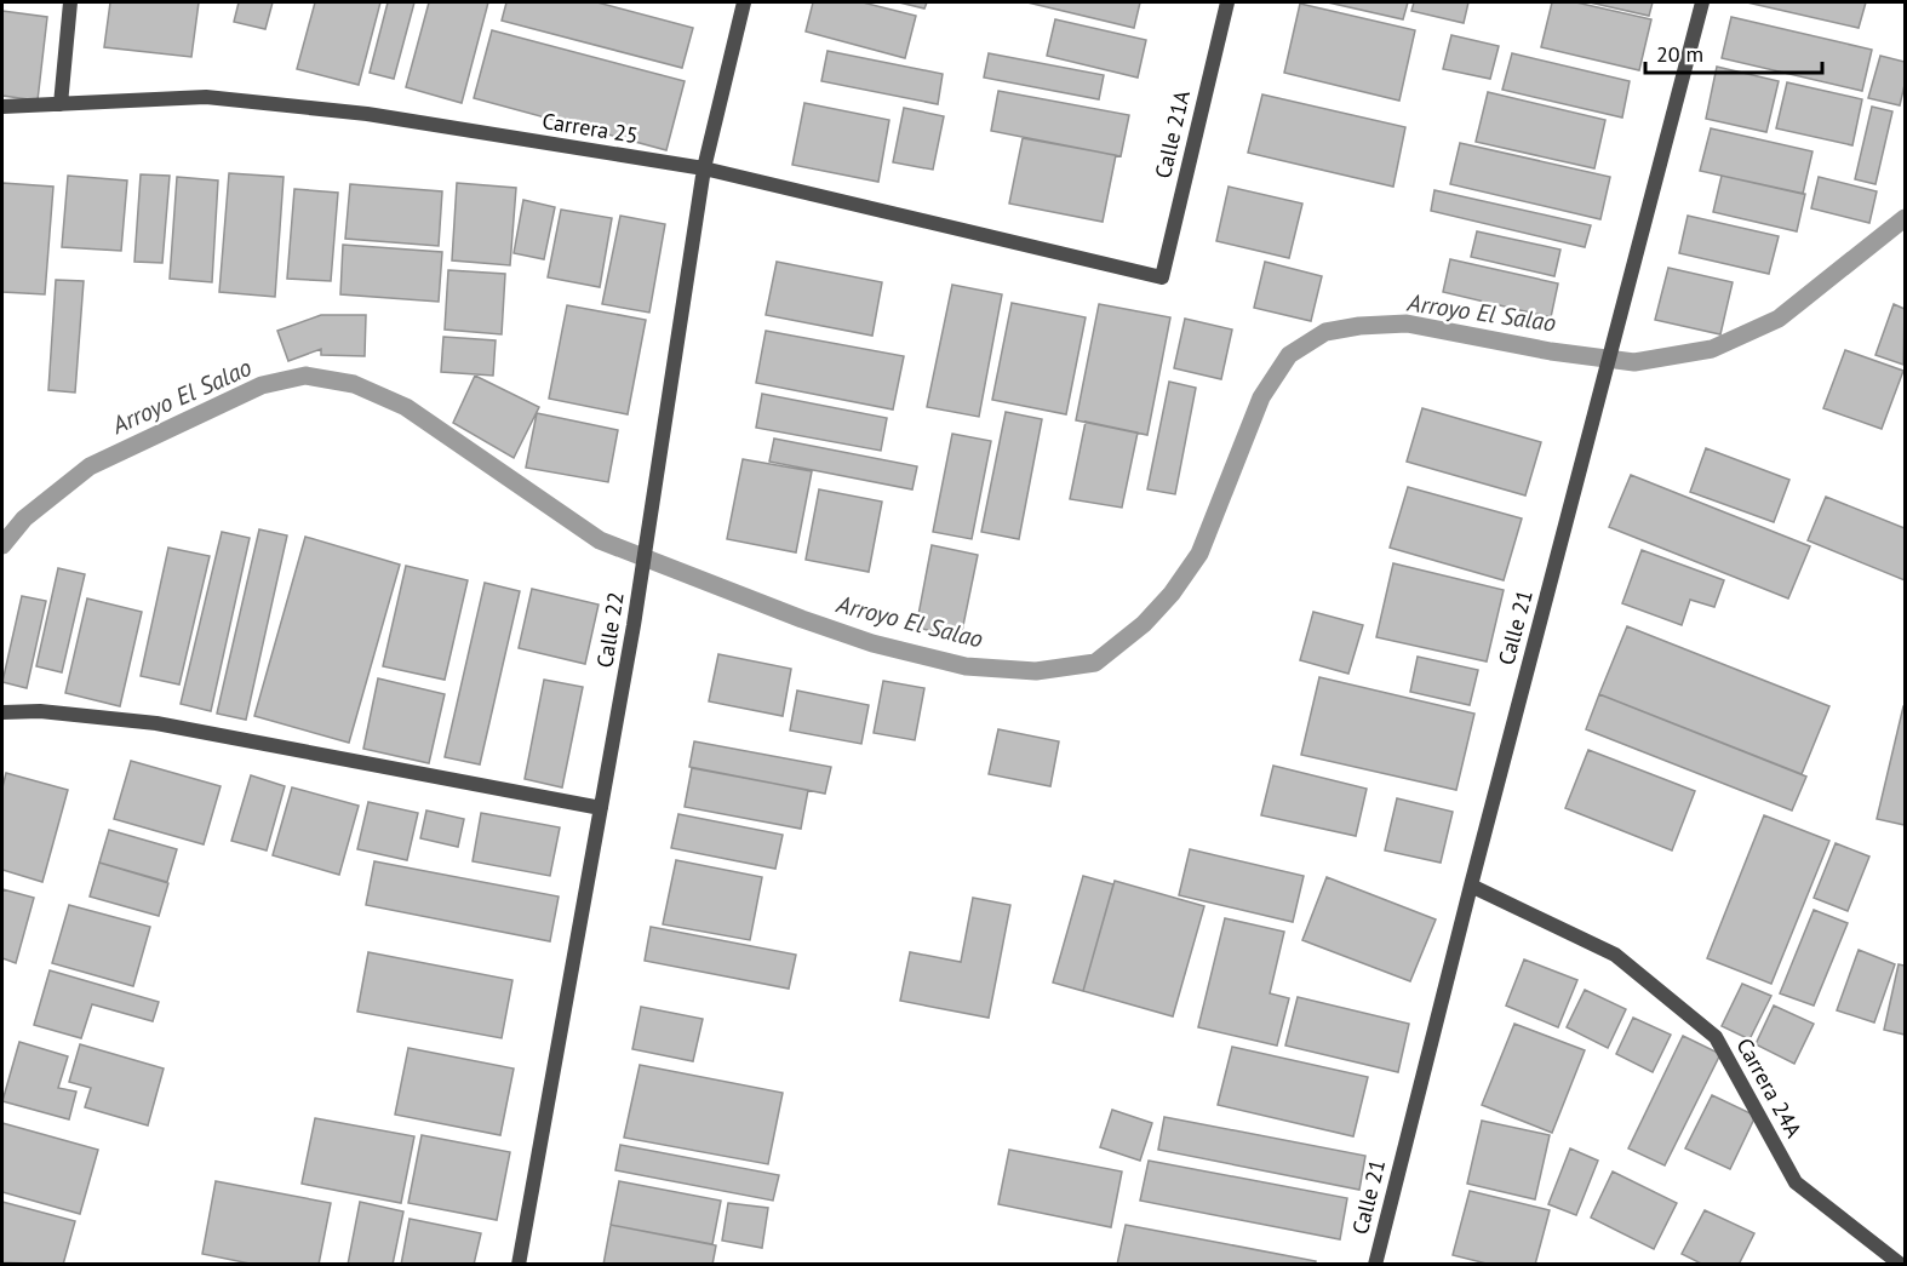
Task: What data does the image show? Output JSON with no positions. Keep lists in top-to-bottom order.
{
  "streets": {
    "street": [
      "Carrera 25",
      "Calle 21A",
      "Calle 21",
      "Calle 22",
      "Carrera 24A"
    ]
  },
  "crossings": [
    ["Carrera 25", "Calle 21A"],
    ["Carrera 25", "Calle 22"],
    ["Calle 21", "Carrera 24A"]
  ],
  "water": ["Arroyo El Salao"],
  "scale_bar": "20 m"
}
